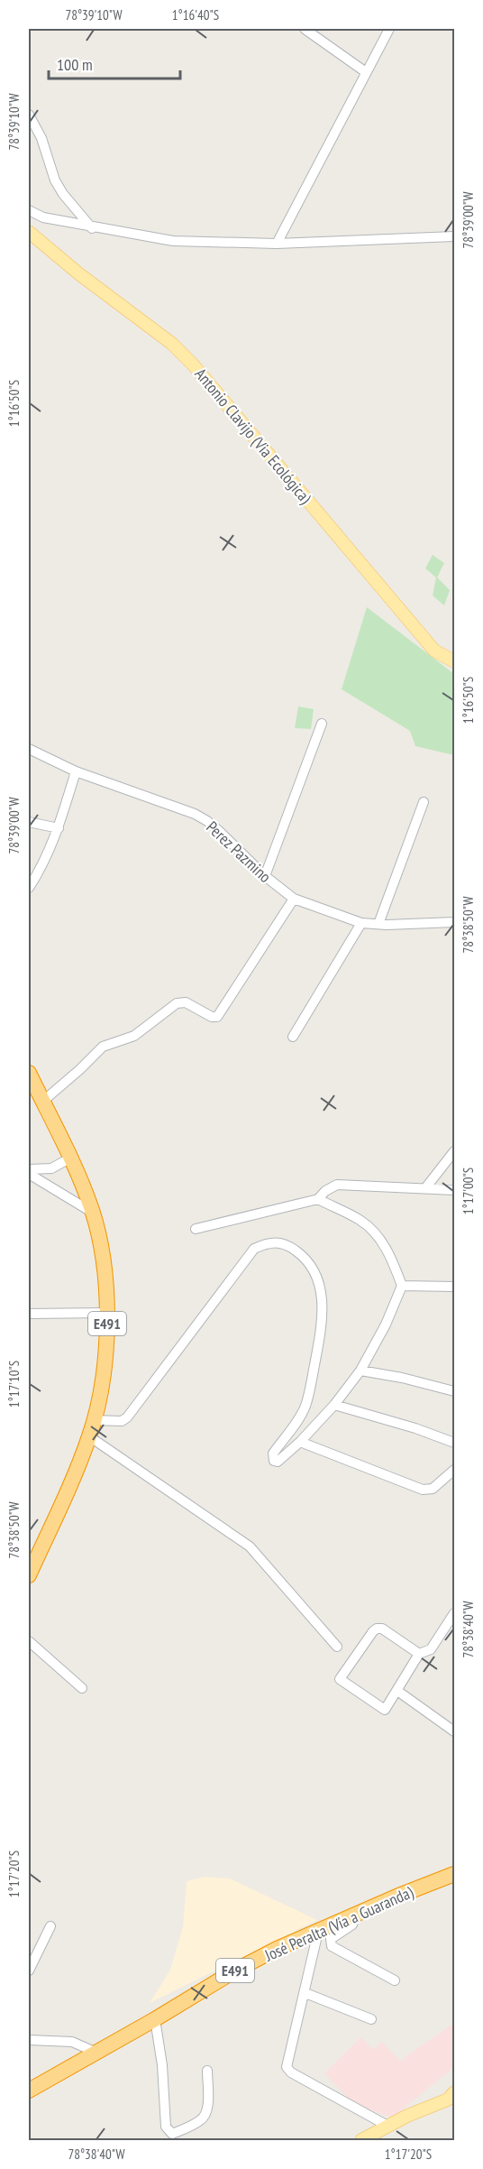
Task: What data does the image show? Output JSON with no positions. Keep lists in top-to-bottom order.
{
  "streets": {
    "highway": ["E491", "José Peralta (Vía a Guaranda)"],
    "main road": ["Antonio Clavijo (Via Ecológica)"],
    "street": ["Perez Pazmino"]
  },
  "scale_bar": "100 m",
  "coordinates": [
    "78°39'10\"W",
    "1°16'40\"S",
    "78°39'00\"W",
    "1°16'50\"S",
    "78°38'50\"W",
    "1°17'00\"S",
    "1°17'10\"S",
    "78°38'40\"W",
    "1°17'20\"S"
  ]
}
